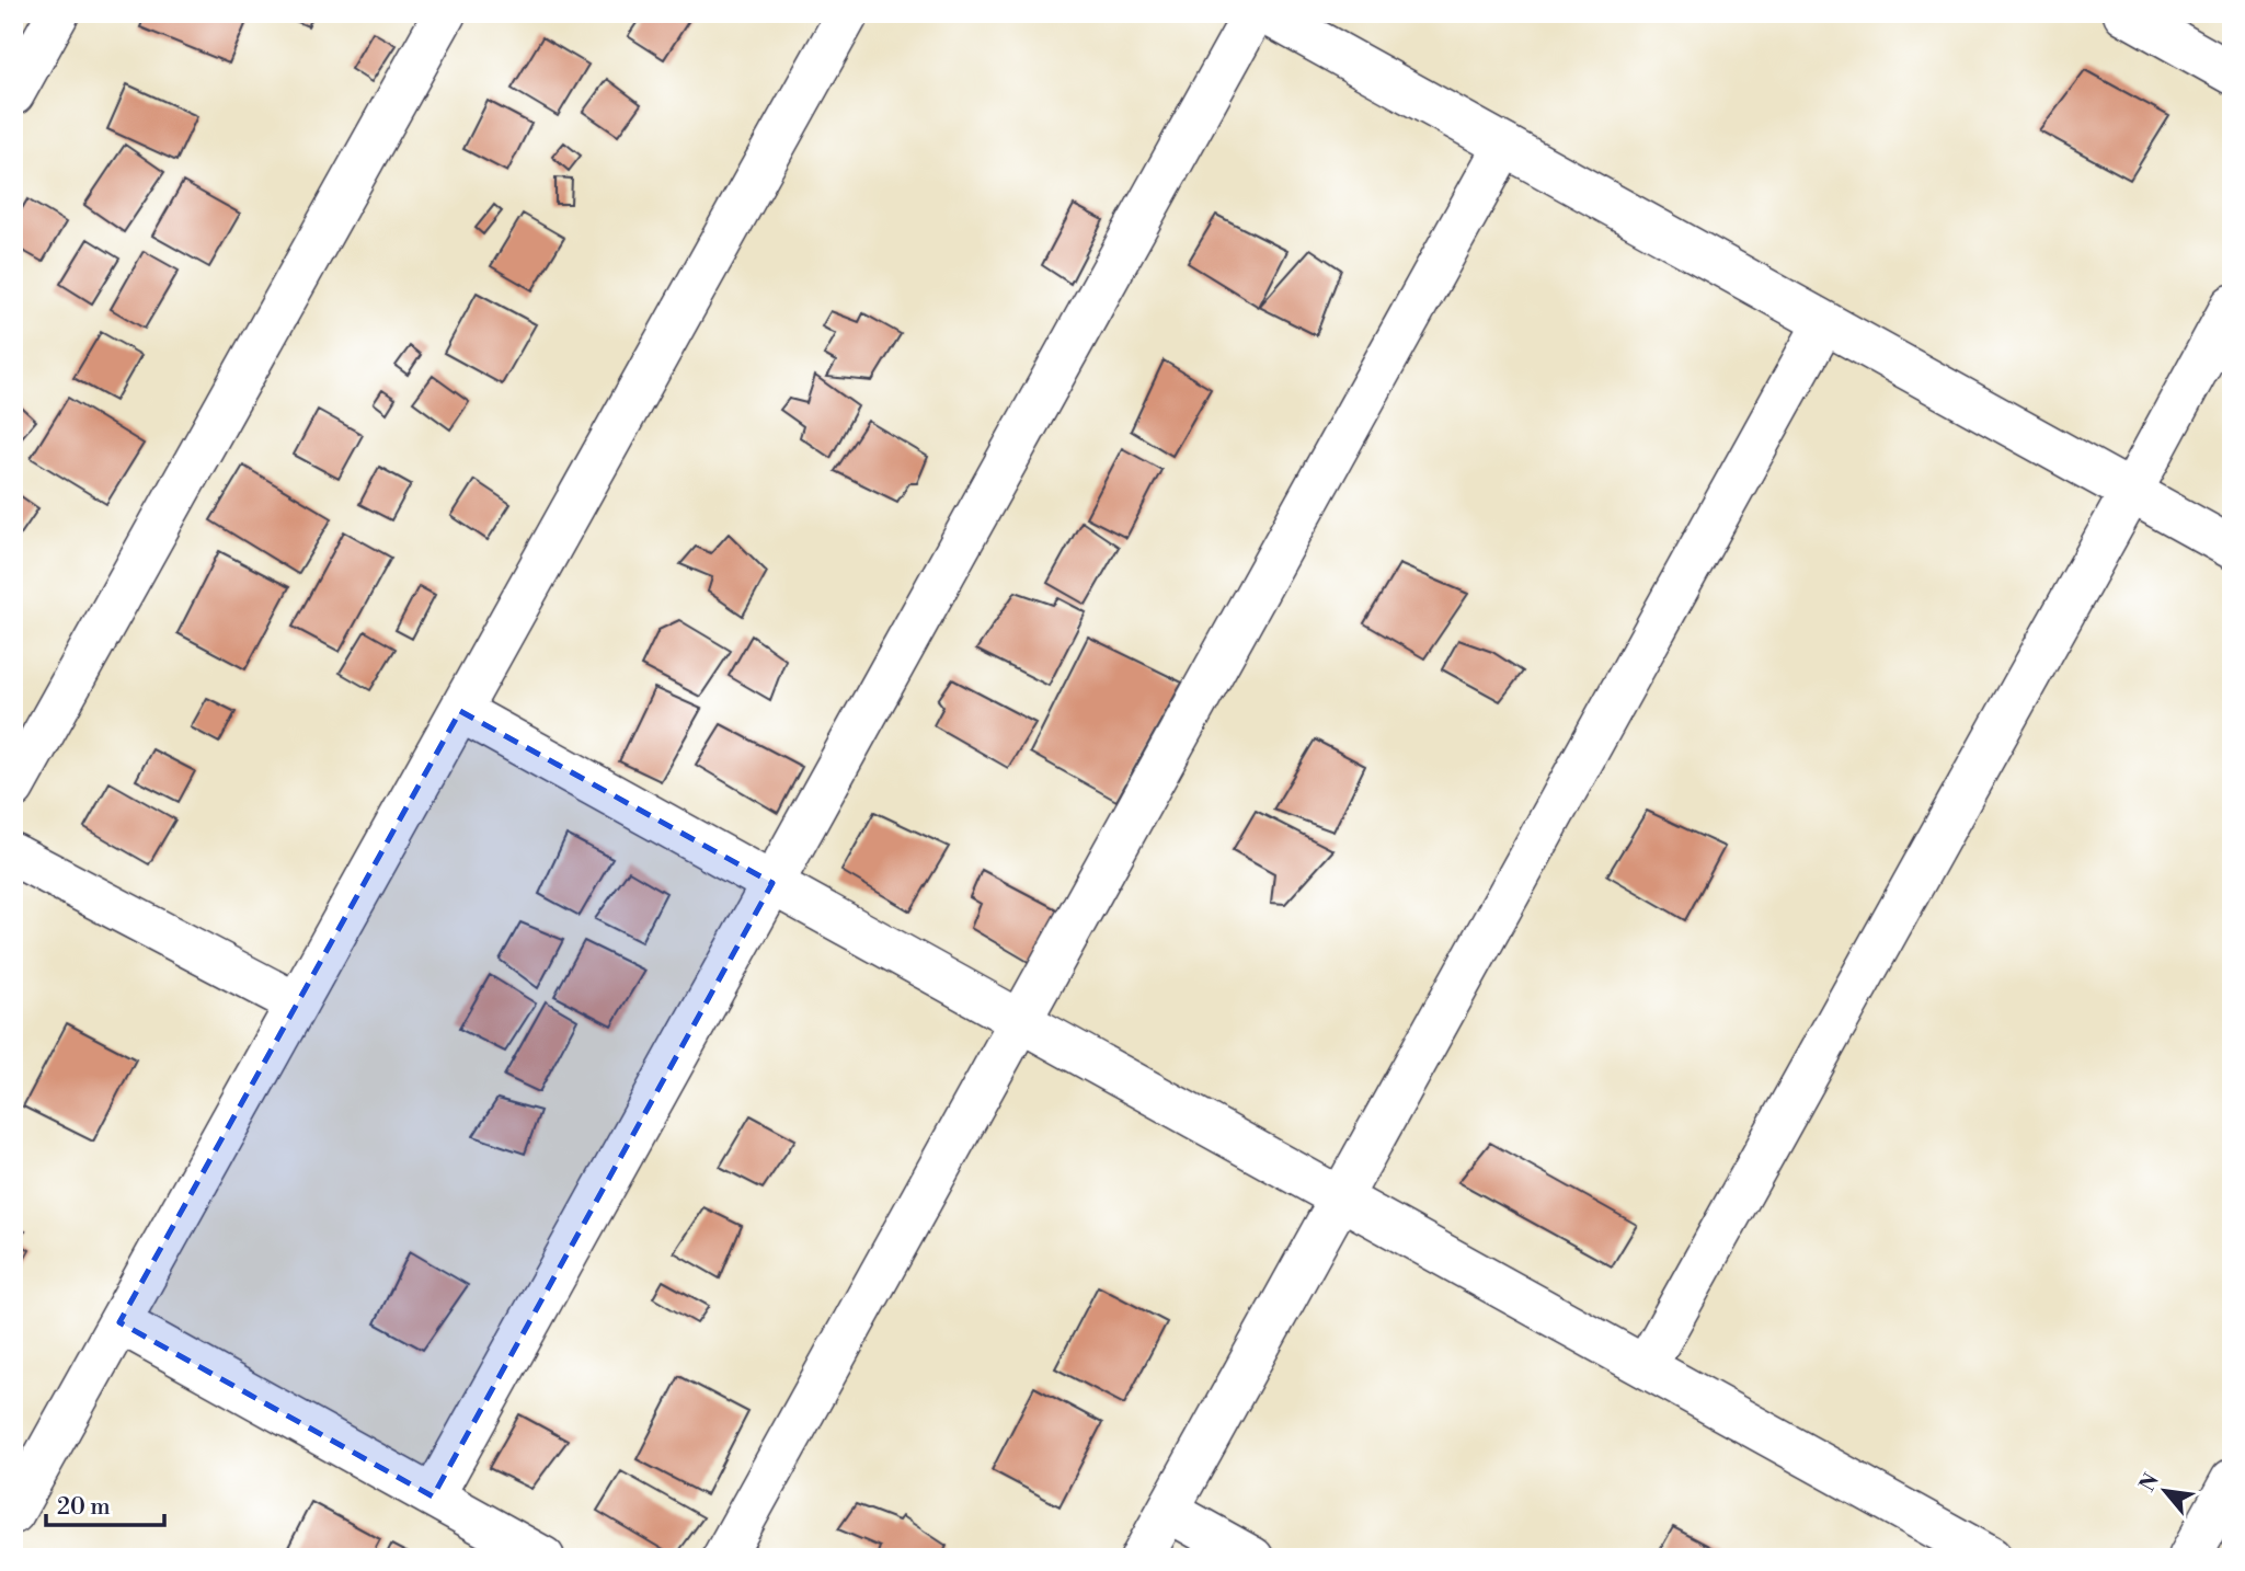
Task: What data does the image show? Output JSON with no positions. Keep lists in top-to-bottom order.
{
  "scale_bar": "20 m",
  "north": "top left"
}
